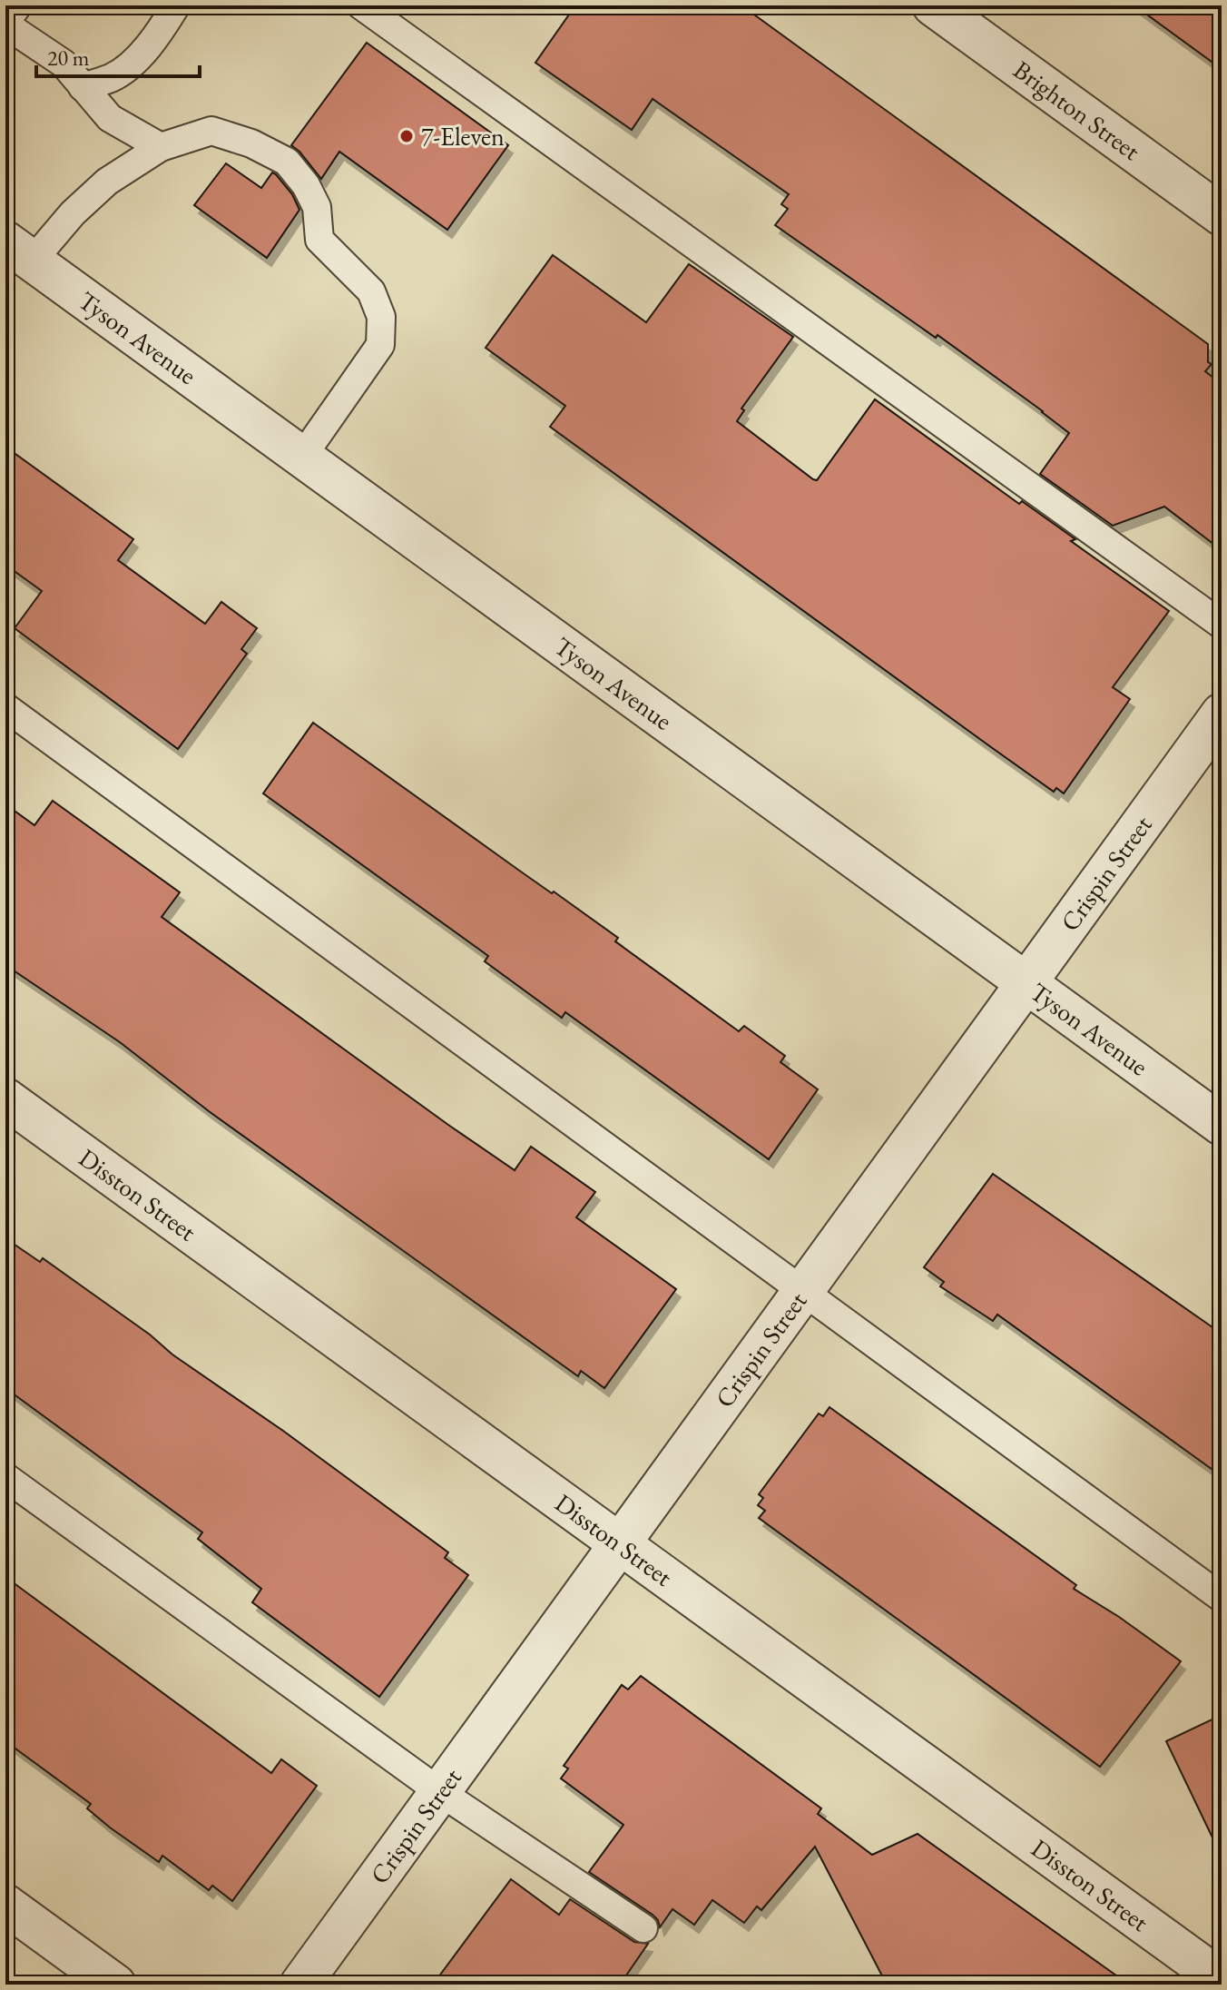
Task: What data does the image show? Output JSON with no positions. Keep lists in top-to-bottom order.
{
  "streets": {
    "street": [
      "Brighton Street",
      "Tyson Avenue",
      "Crispin Street",
      "Disston Street"
    ]
  },
  "crossings": [
    ["Tyson Avenue", "Crispin Street"],
    ["Crispin Street", "Disston Street"]
  ],
  "places": ["7-Eleven"],
  "scale_bar": "20 m"
}
